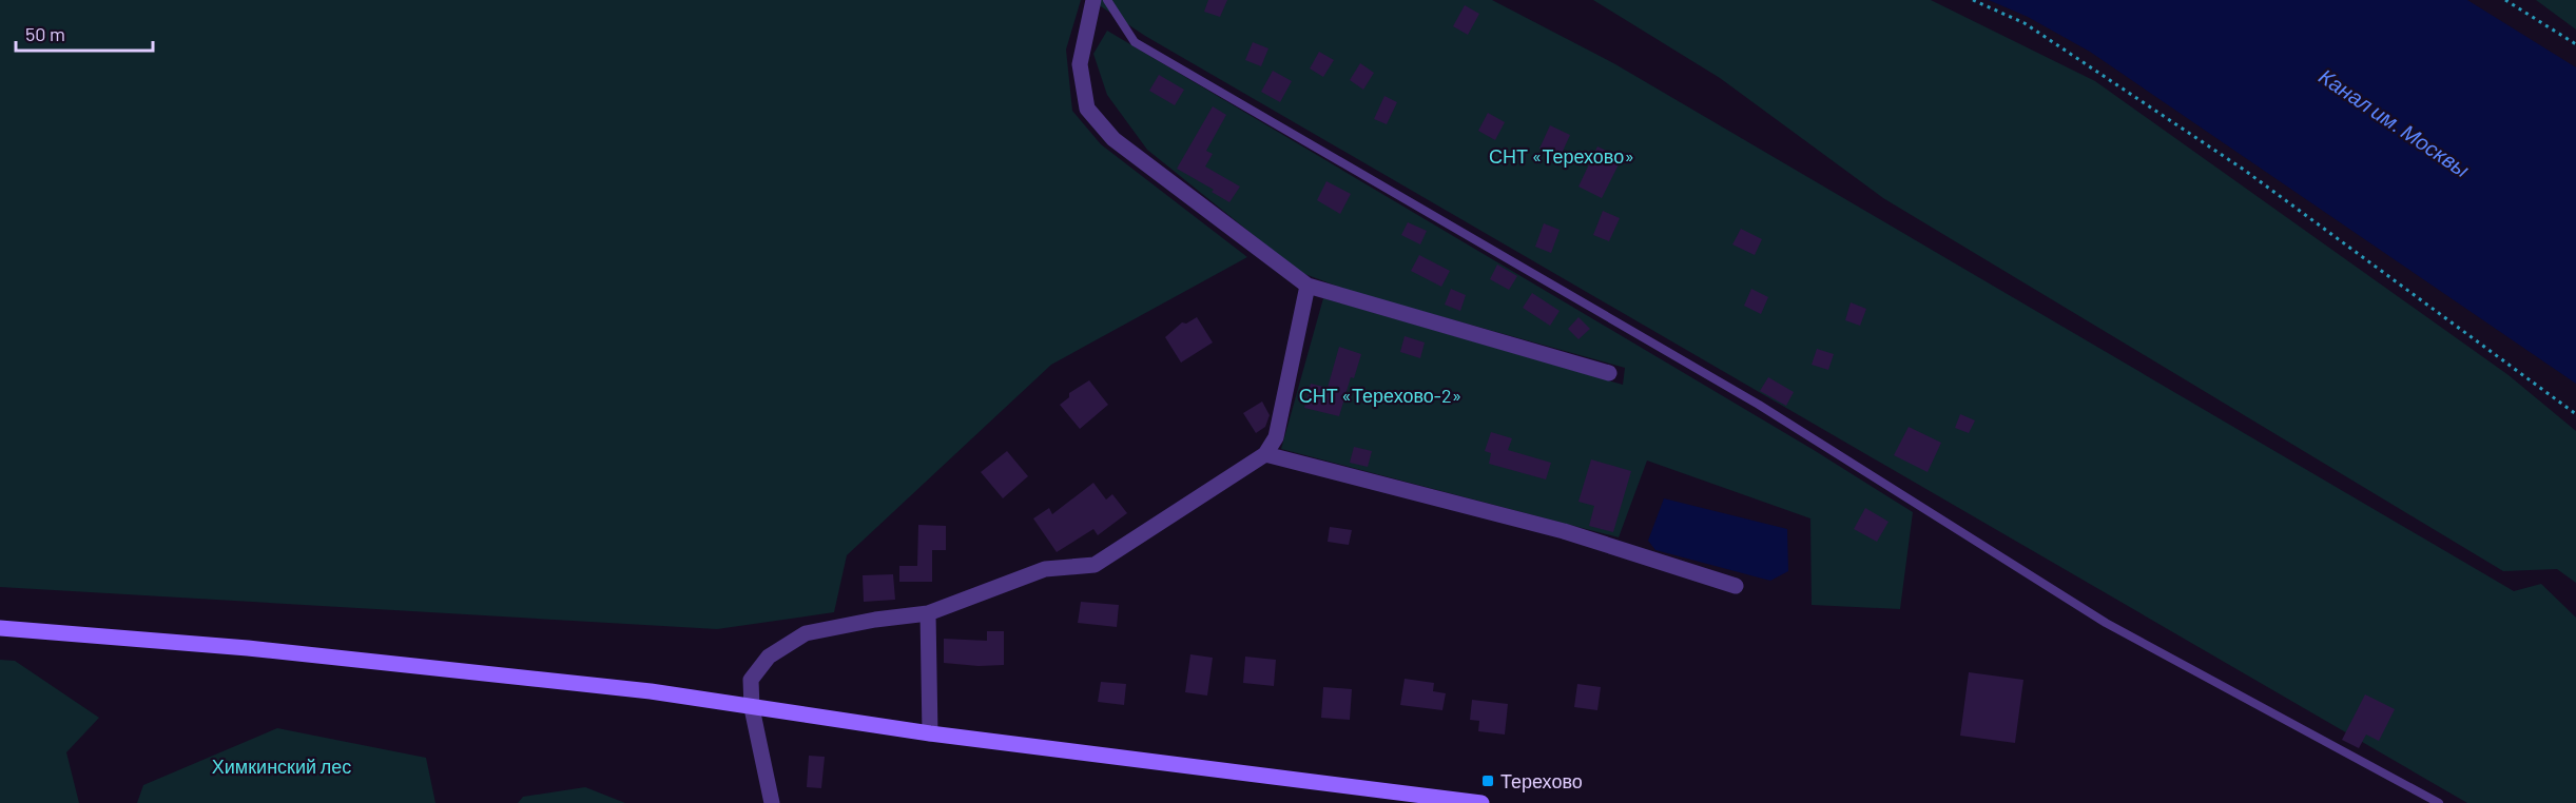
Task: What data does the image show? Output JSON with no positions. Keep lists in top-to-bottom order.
{
  "water": ["Канал им. Москвы"],
  "parks": ["СНТ «Терехово»", "СНТ «Терехово-2»", "Химкинский лес"],
  "places": {
    "transit": ["Терехово"]
  },
  "scale_bar": "50 m"
}
